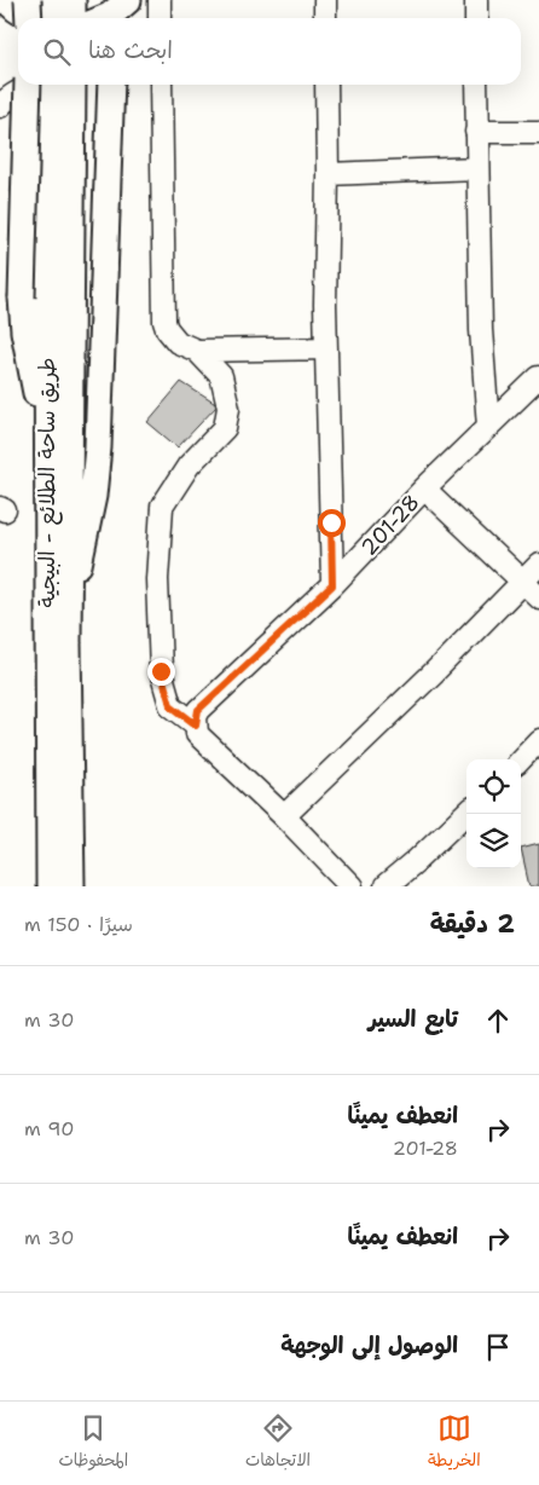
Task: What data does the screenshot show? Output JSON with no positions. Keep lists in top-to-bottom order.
{
  "streets": {
    "main road": ["طريق ساحة الطلائع - البيجية"],
    "street": ["201-28"]
  },
  "page": {
    "search": "ابحث هنا",
    "heading": ["2 دقيقة", "سيرًا · 150 m"],
    "list": [
      ["تابع السير", "30 m"],
      ["انعطف يمينًا", "201-28", "90 m"],
      ["انعطف يمينًا", "30 m"],
      "الوصول إلى الوجهة"
    ],
    "nav": ["الخريطة", "الاتجاهات", "المحفوظات"]
  }
}
